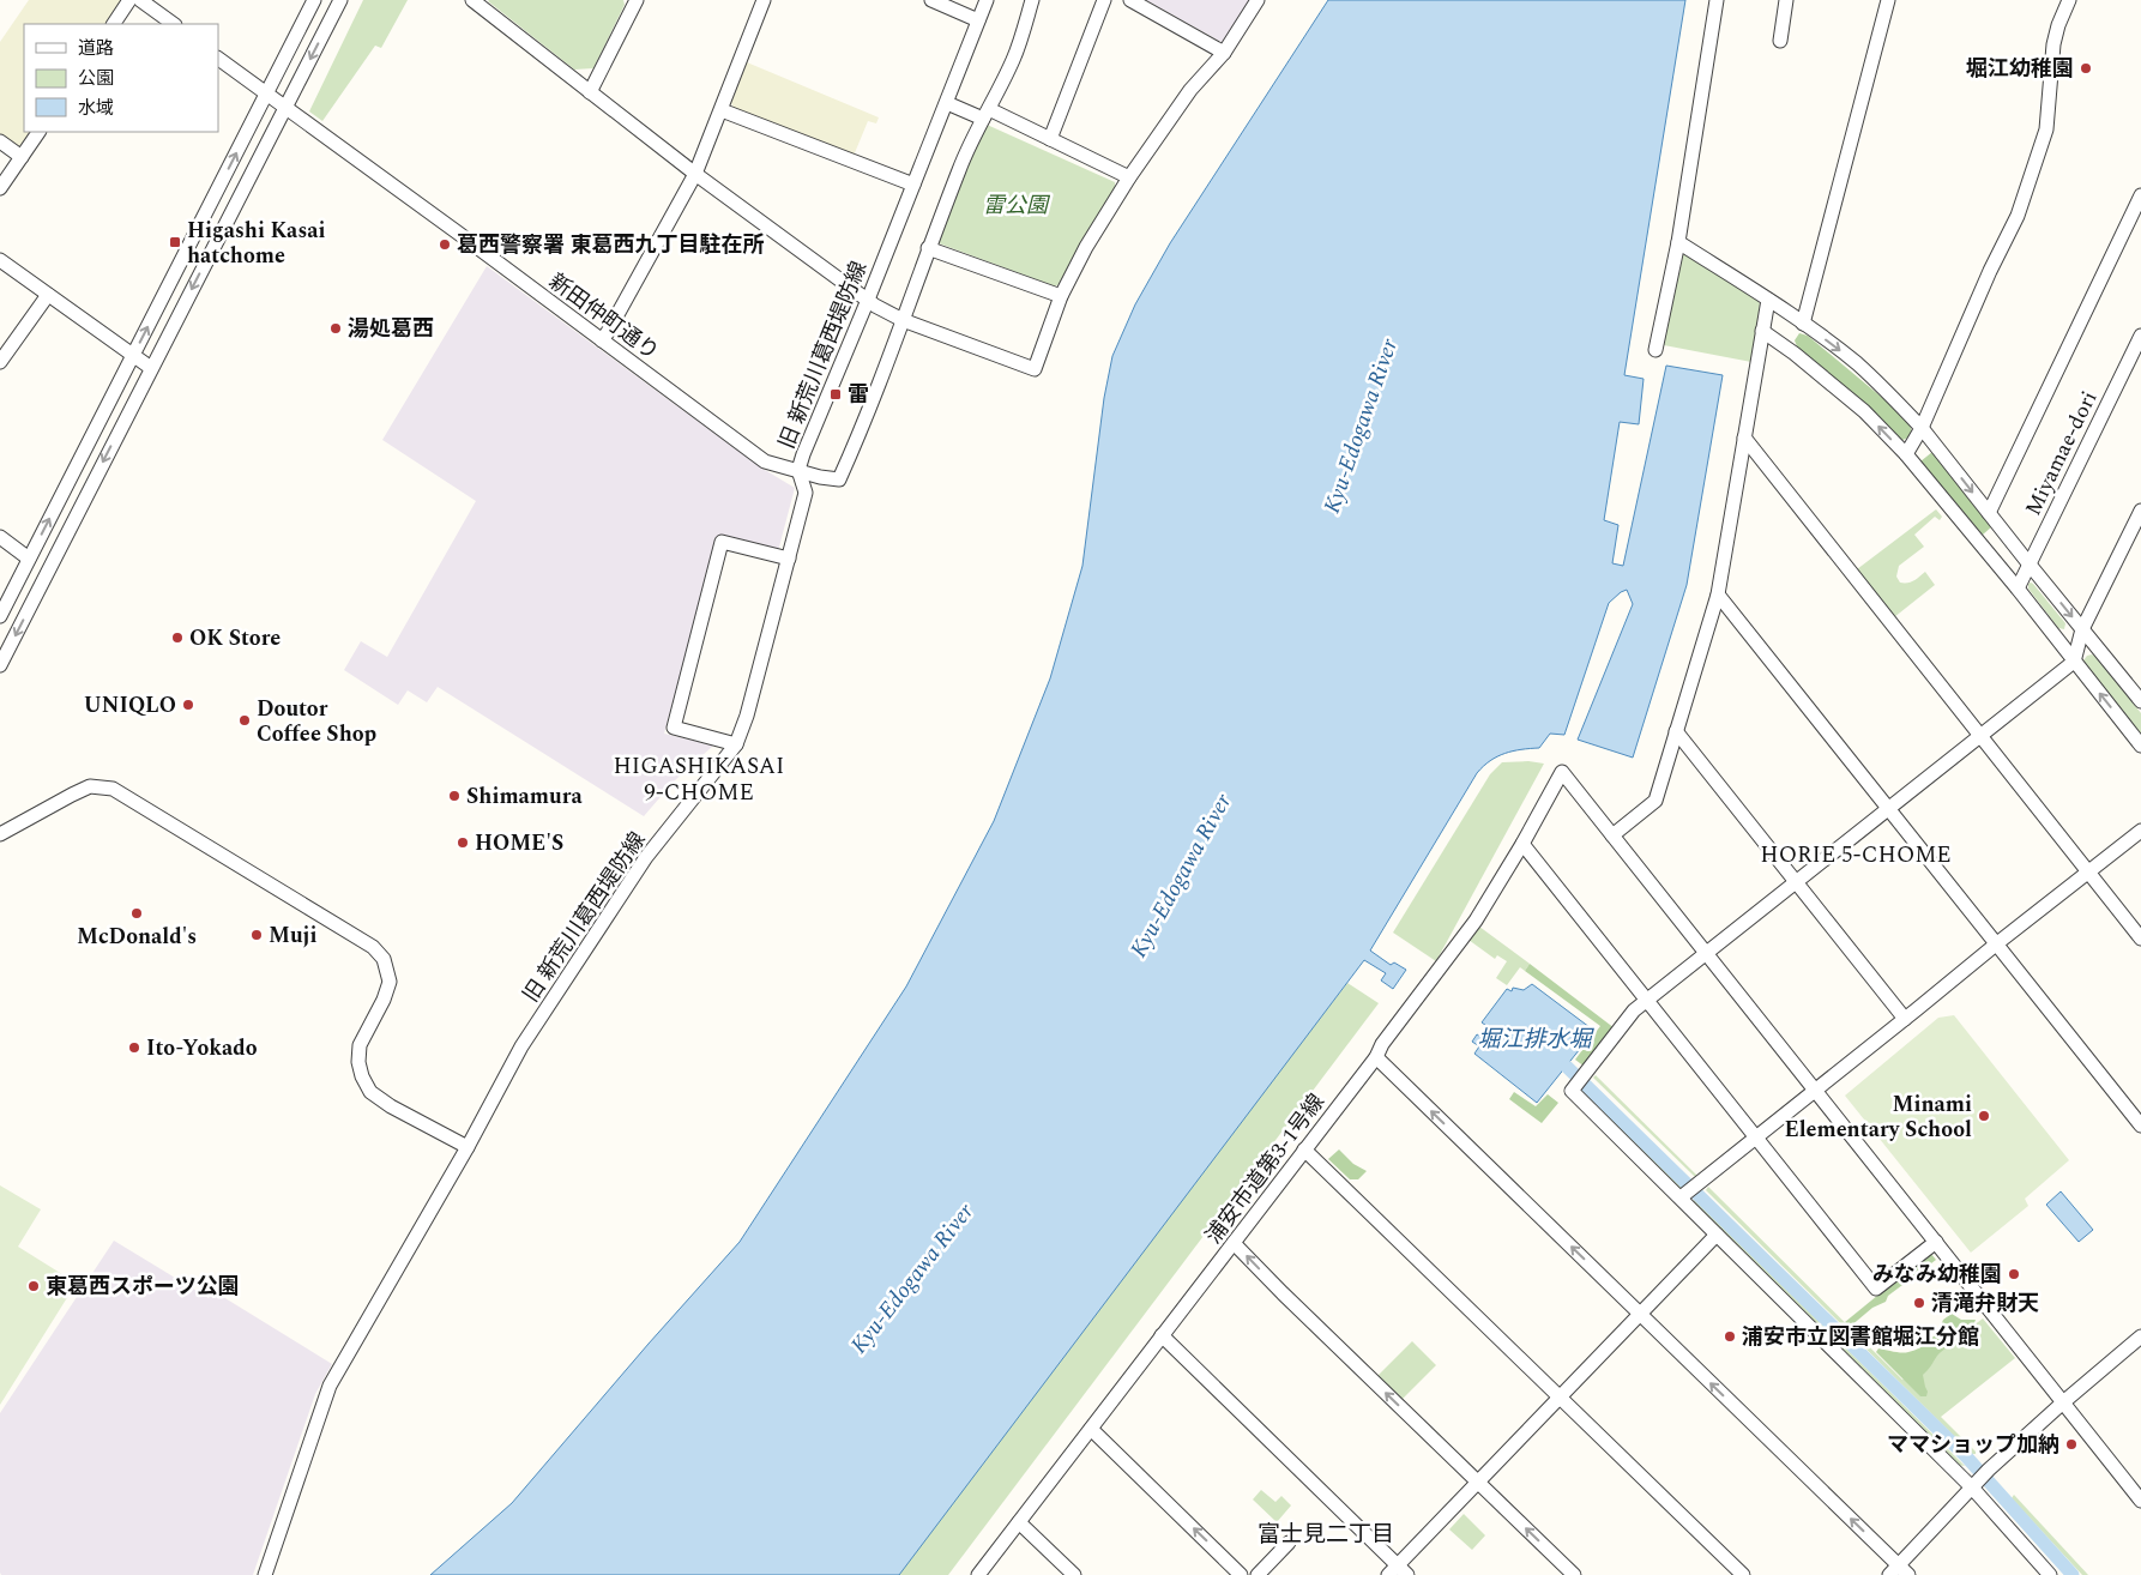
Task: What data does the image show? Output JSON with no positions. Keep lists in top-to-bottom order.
{
  "streets": {
    "street": [
      "新田仲町通り",
      "旧 新荒川葛西堤防線",
      "Miyamae-dori",
      "浦安市道第3-1号線"
    ]
  },
  "crossings": [
    ["新田仲町通り", "旧 新荒川葛西堤防線"]
  ],
  "districts": ["HIGASHIKASAI 9-CHOME", "HORIE 5-CHOME", "富士見二丁目"],
  "water": ["Kyu-Edogawa River", "堀江排水堀"],
  "parks": ["雷公園"],
  "places": {
    "other": [
      "堀江幼稚園",
      "葛西警察署 東葛西九丁目駐在所",
      "湯処葛西",
      "OK Store",
      "UNIQLO",
      "Doutor Coffee Shop",
      "Shimamura",
      "HOME'S",
      "McDonald's",
      "Muji",
      "Ito-Yokado",
      "Minami Elementary School",
      "みなみ幼稚園",
      "東葛西スポーツ公園",
      "清滝弁財天",
      "浦安市立図書館堀江分館",
      "ママショップ加納"
    ],
    "transit": ["Higashi Kasai hatchome", "雷"]
  },
  "legend": ["道路", "公園", "水域"]
}
